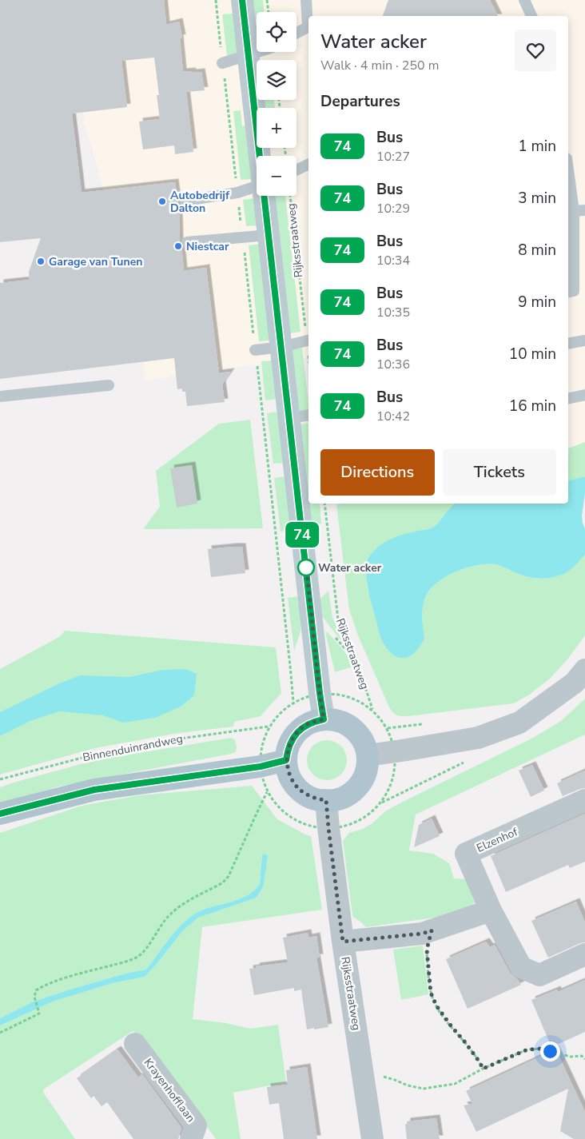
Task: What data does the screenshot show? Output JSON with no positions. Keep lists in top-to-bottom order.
{
  "streets": {
    "street": ["Rijksstraatweg", "Elzenhof", "Krayenhofflaan"],
    "path": ["Binnenduinrandweg"]
  },
  "places": [
    "Autobedrijf Dalton",
    "Niestcar",
    "Garage van Tunen",
    "Water acker"
  ],
  "lines": ["bus line 74"],
  "page": {
    "on_map": "74",
    "map_buttons": ["+", "−"],
    "heading": [
      ["Water acker", "Walk · 4 min · 250 m"],
      "Departures"
    ],
    "list": [
      {
        "mark": "74",
        "name": "Bus",
        "note": "10:27",
        "value": "1 min"
      },
      {
        "mark": "74",
        "name": "Bus",
        "note": "10:29",
        "value": "3 min"
      },
      {
        "mark": "74",
        "name": "Bus",
        "note": "10:34",
        "value": "8 min"
      },
      {
        "mark": "74",
        "name": "Bus",
        "note": "10:35",
        "value": "9 min"
      },
      {
        "mark": "74",
        "name": "Bus",
        "note": "10:36",
        "value": "10 min"
      },
      {
        "mark": "74",
        "name": "Bus",
        "note": "10:42",
        "value": "16 min"
      }
    ],
    "buttons": ["Directions", "Tickets"]
  }
}
